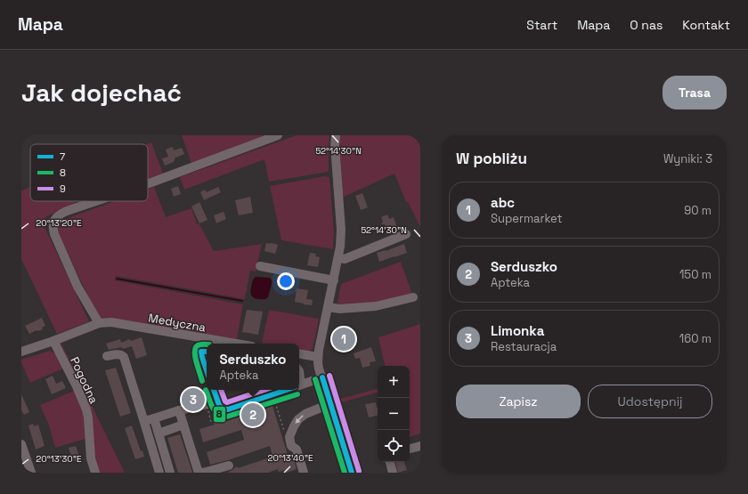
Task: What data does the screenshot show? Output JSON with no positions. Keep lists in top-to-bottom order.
{
  "streets": {
    "street": ["Medyczna", "Pogodna"]
  },
  "lines": ["transit line 8", "transit line 7", "transit line 9"],
  "legend": ["7", "8", "9"],
  "page": {
    "header": "Mapa",
    "nav": [
      "Start",
      "Mapa",
      "O nas",
      "Kontakt"
    ],
    "buttons": [
      "Trasa",
      ["Zapisz", "Udostępnij"]
    ],
    "title": "Jak dojechać",
    "heading": ["W pobliżu", "Wyniki: 3"],
    "list": [
      {
        "mark": "1",
        "name": "abc",
        "note": "Supermarket",
        "value": "90 m"
      },
      {
        "mark": "2",
        "name": "Serduszko",
        "note": "Apteka",
        "value": "150 m"
      },
      {
        "mark": "3",
        "name": "Limonka",
        "note": "Restauracja",
        "value": "160 m"
      }
    ],
    "pins": ["1", "3", "2"],
    "popup": ["Serduszko", "Apteka"],
    "map_buttons": ["+", "−"]
  },
  "coordinates": [
    "52°14'30\"N",
    "20°13'20\"E",
    "20°13'40\"E",
    "20°13'30\"E"
  ]
}
